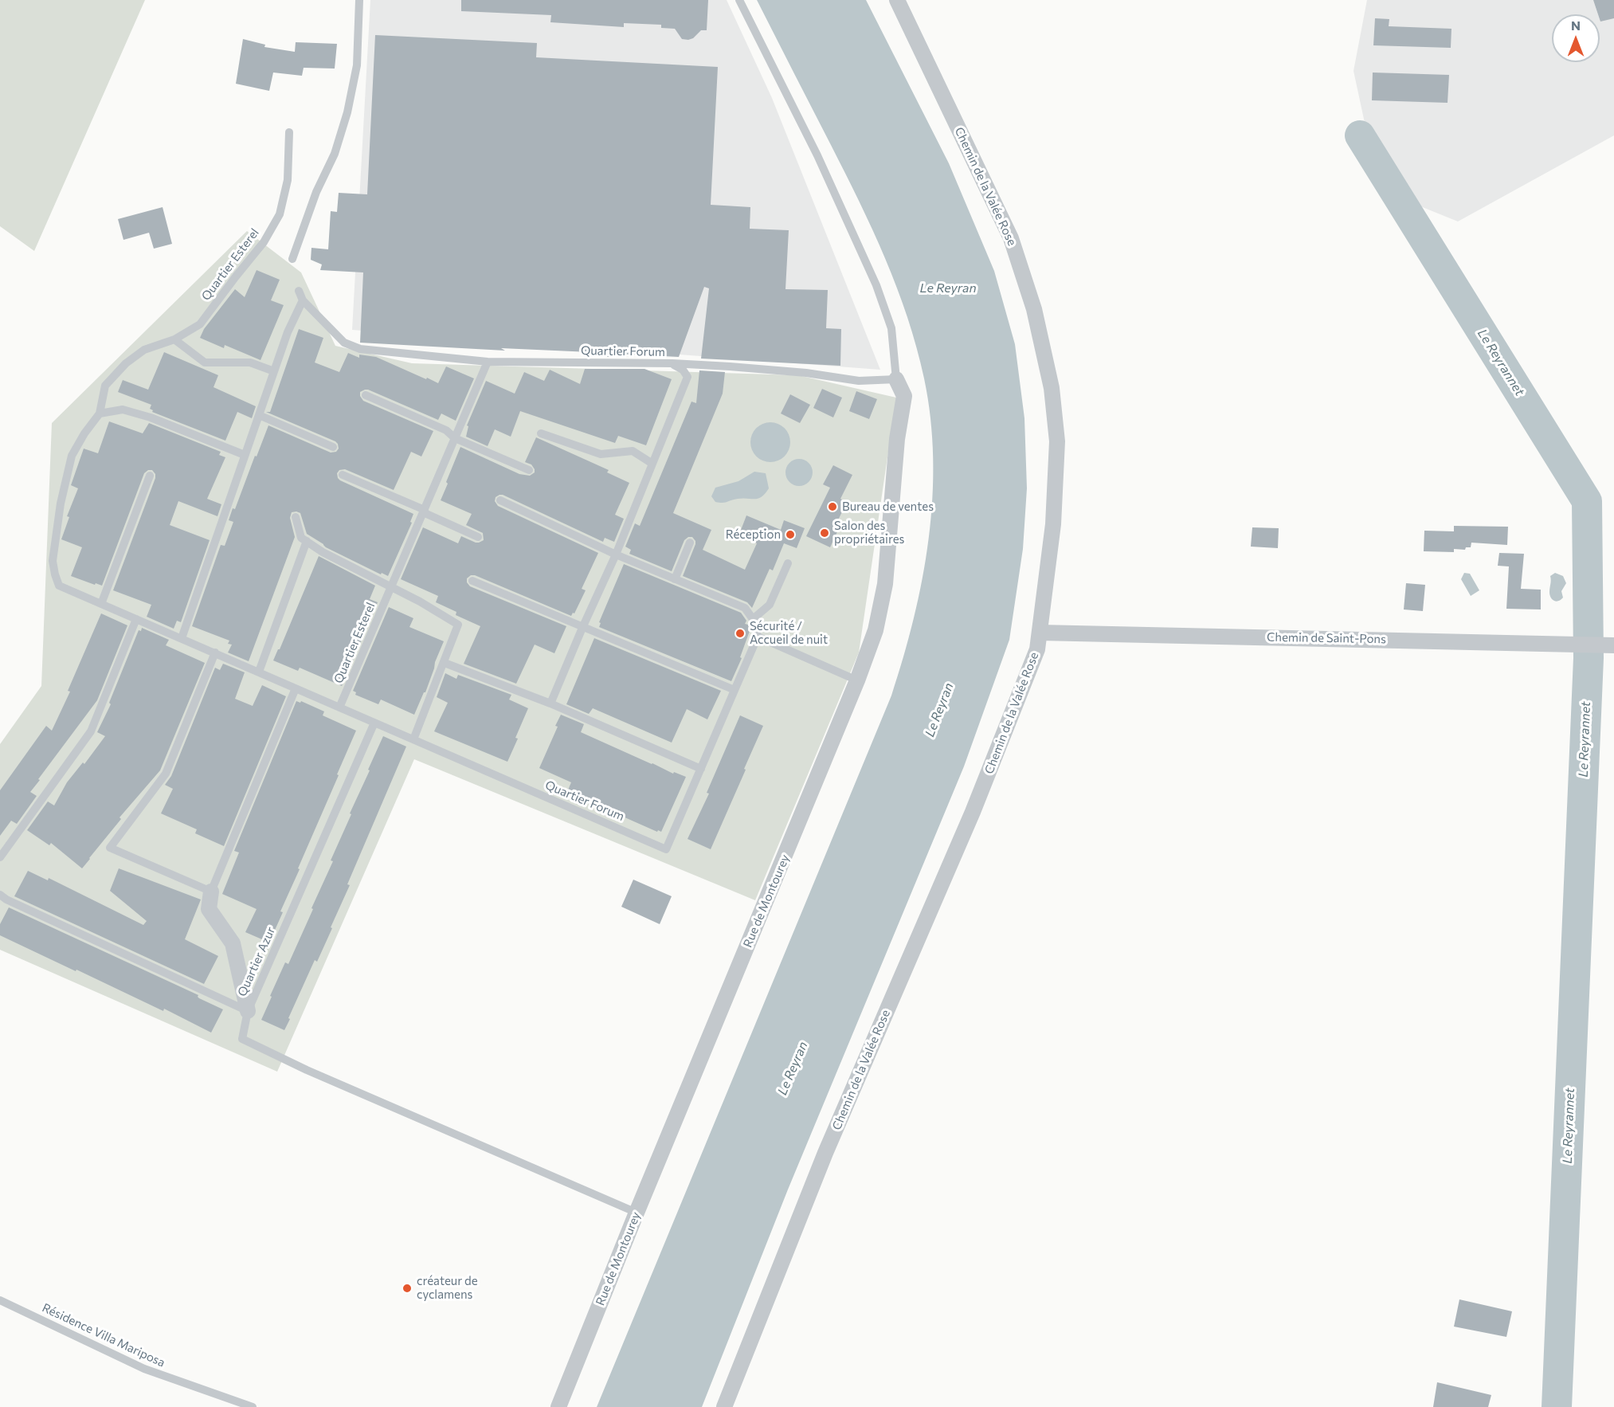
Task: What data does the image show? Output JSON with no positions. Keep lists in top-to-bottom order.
{
  "streets": {
    "street": ["Chemin de la Valée Rose", "Chemin de Saint-Pons", "Rue de Montourey"],
    "lane": [
      "Quartier Esterel",
      "Quartier Forum",
      "Quartier Azur",
      "Résidence Villa Mariposa"
    ]
  },
  "crossings": [
    ["Chemin de la Valée Rose", "Chemin de Saint-Pons"],
    ["Quartier Esterel", "Quartier Forum"],
    ["Quartier Esterel", "Quartier Azur"]
  ],
  "water": ["Le Reyran", "Le Reyrannet"],
  "places": [
    "Bureau de ventes",
    "Salon des propriétaires",
    "Réception",
    "Sécurité / Accueil de nuit",
    "créateur de cyclamens"
  ],
  "north": "top"
}
